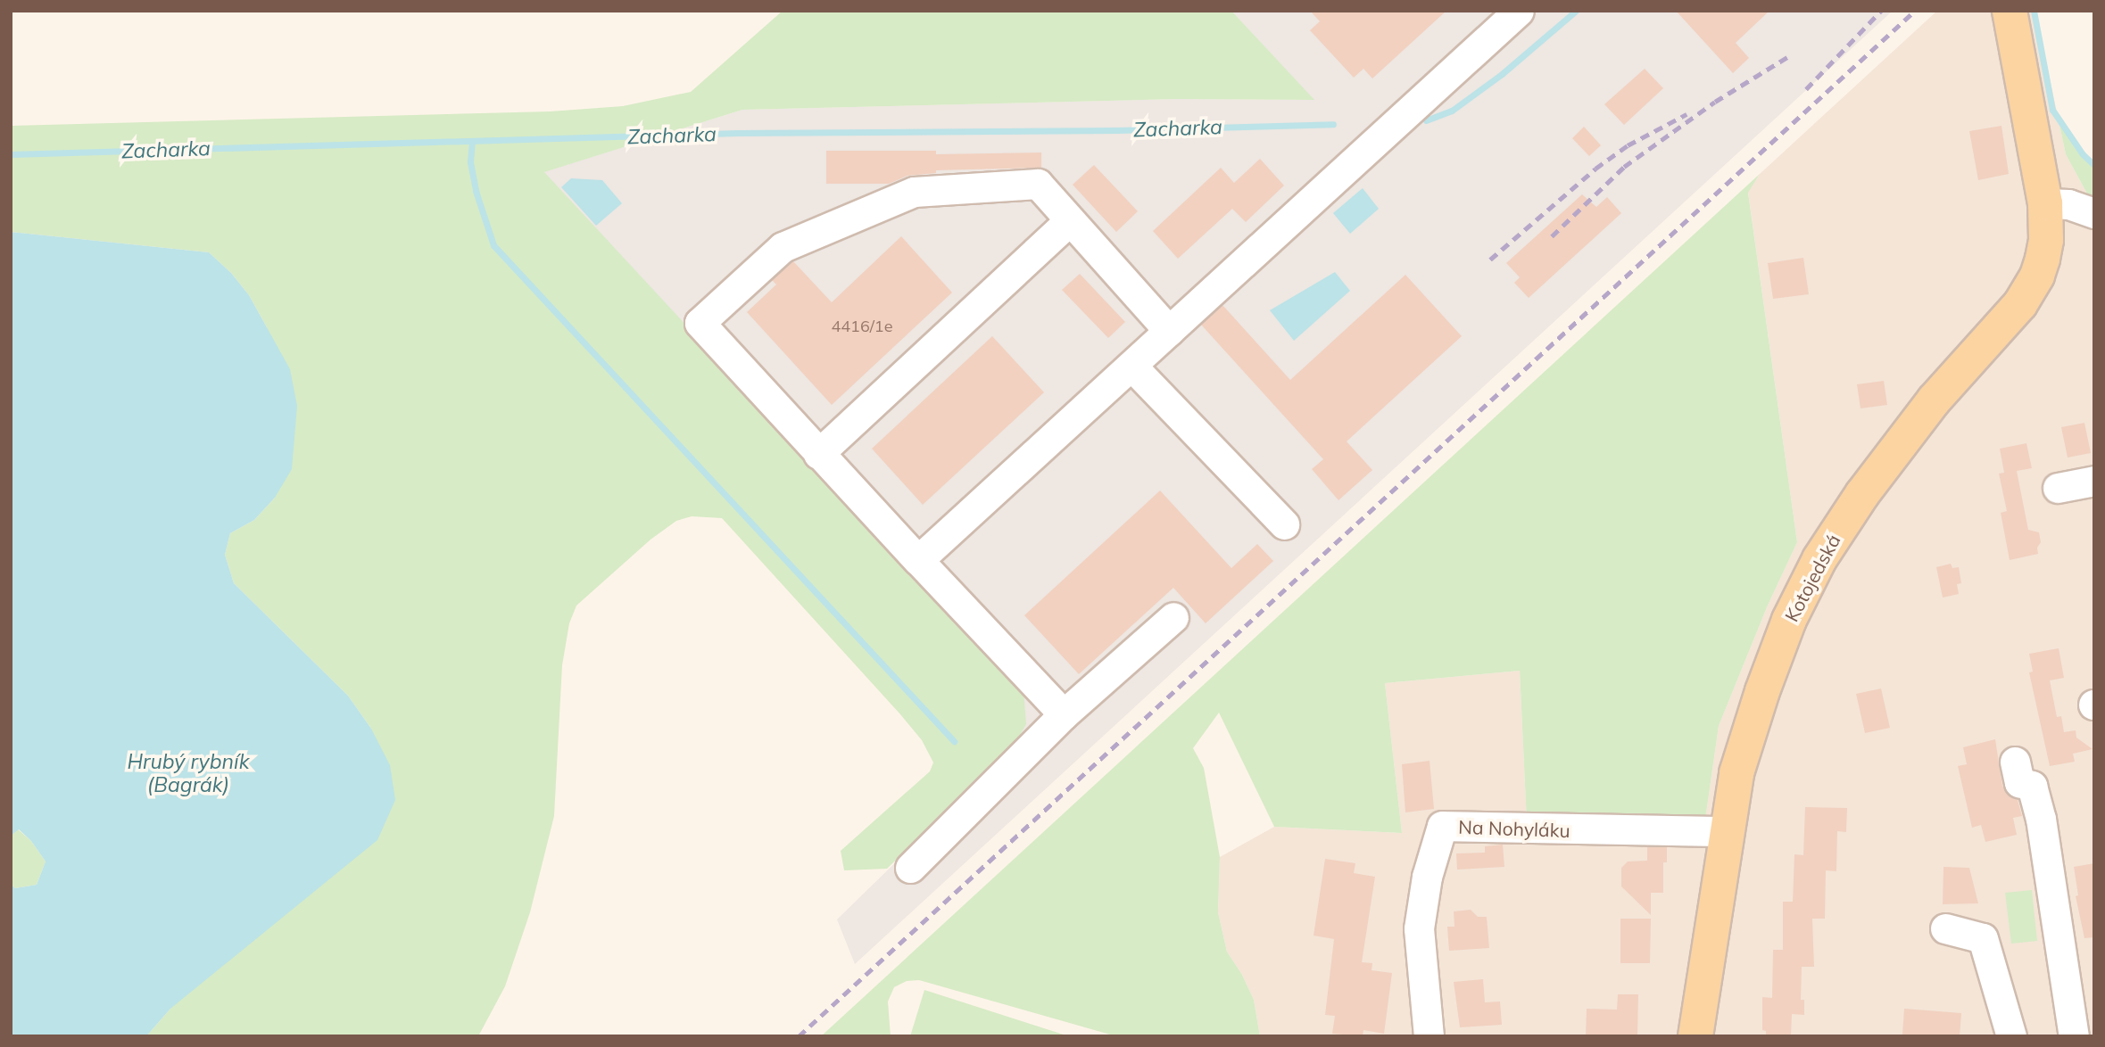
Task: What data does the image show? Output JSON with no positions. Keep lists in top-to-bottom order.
{
  "streets": {
    "main road": ["Kotojedská"],
    "street": ["Na Nohyláku"]
  },
  "crossings": [
    ["Kotojedská", "Na Nohyláku"]
  ],
  "water": ["Zacharka", "Hrubý rybník (Bagrák)"],
  "house_numbers": ["4416/1e"]
}
